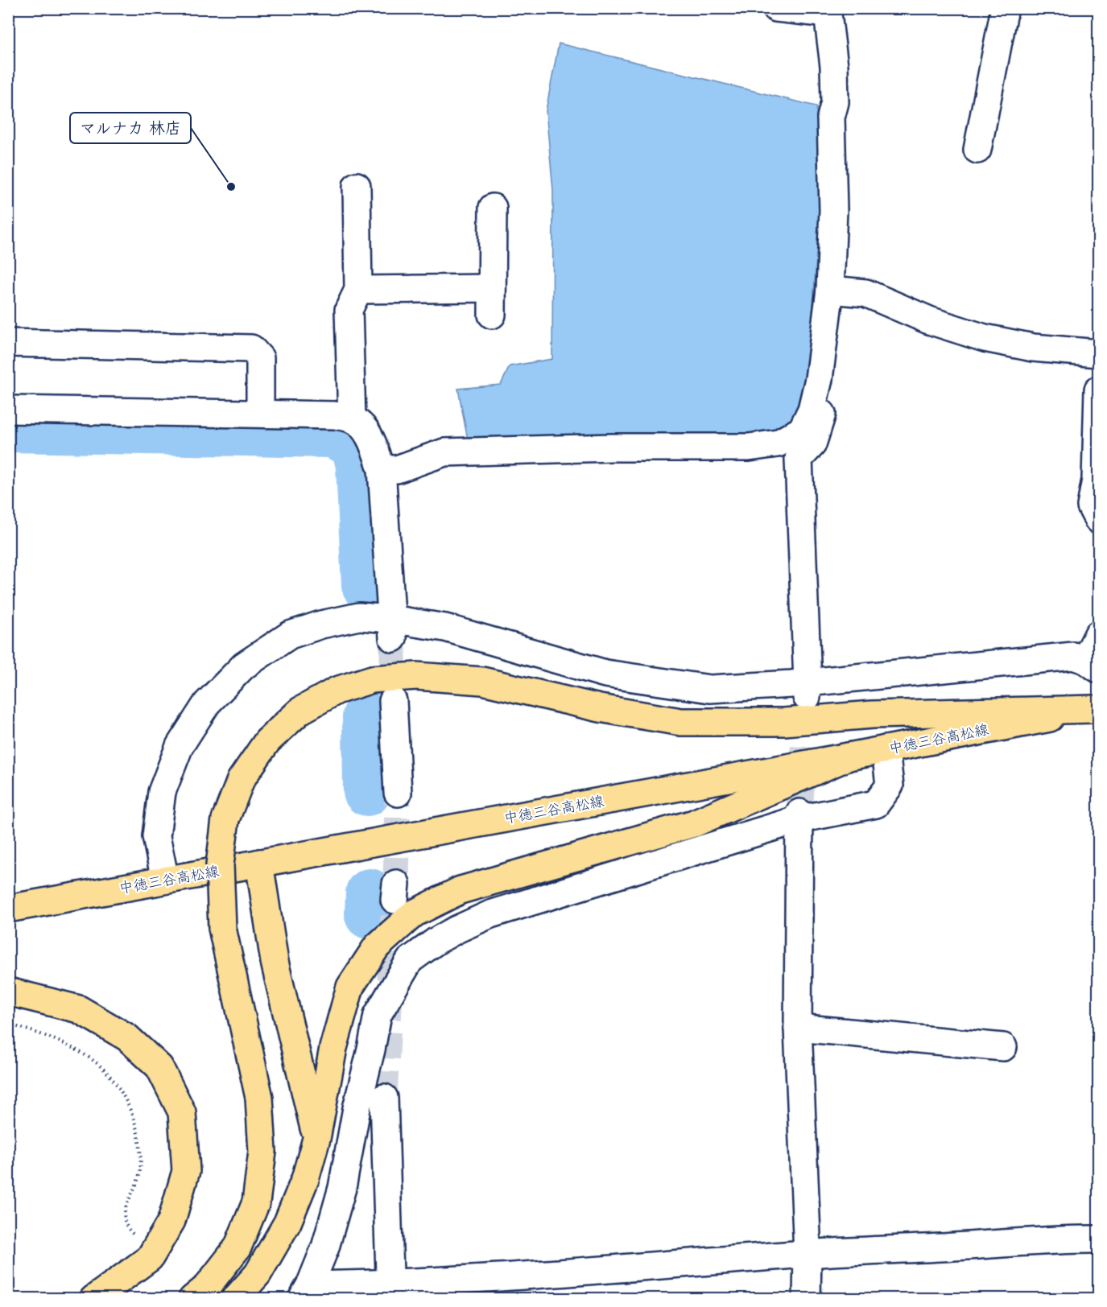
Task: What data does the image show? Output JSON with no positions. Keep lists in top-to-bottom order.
{
  "streets": {
    "main road": ["中徳三谷高松線"]
  },
  "places": ["マルナカ 林店"]
}
